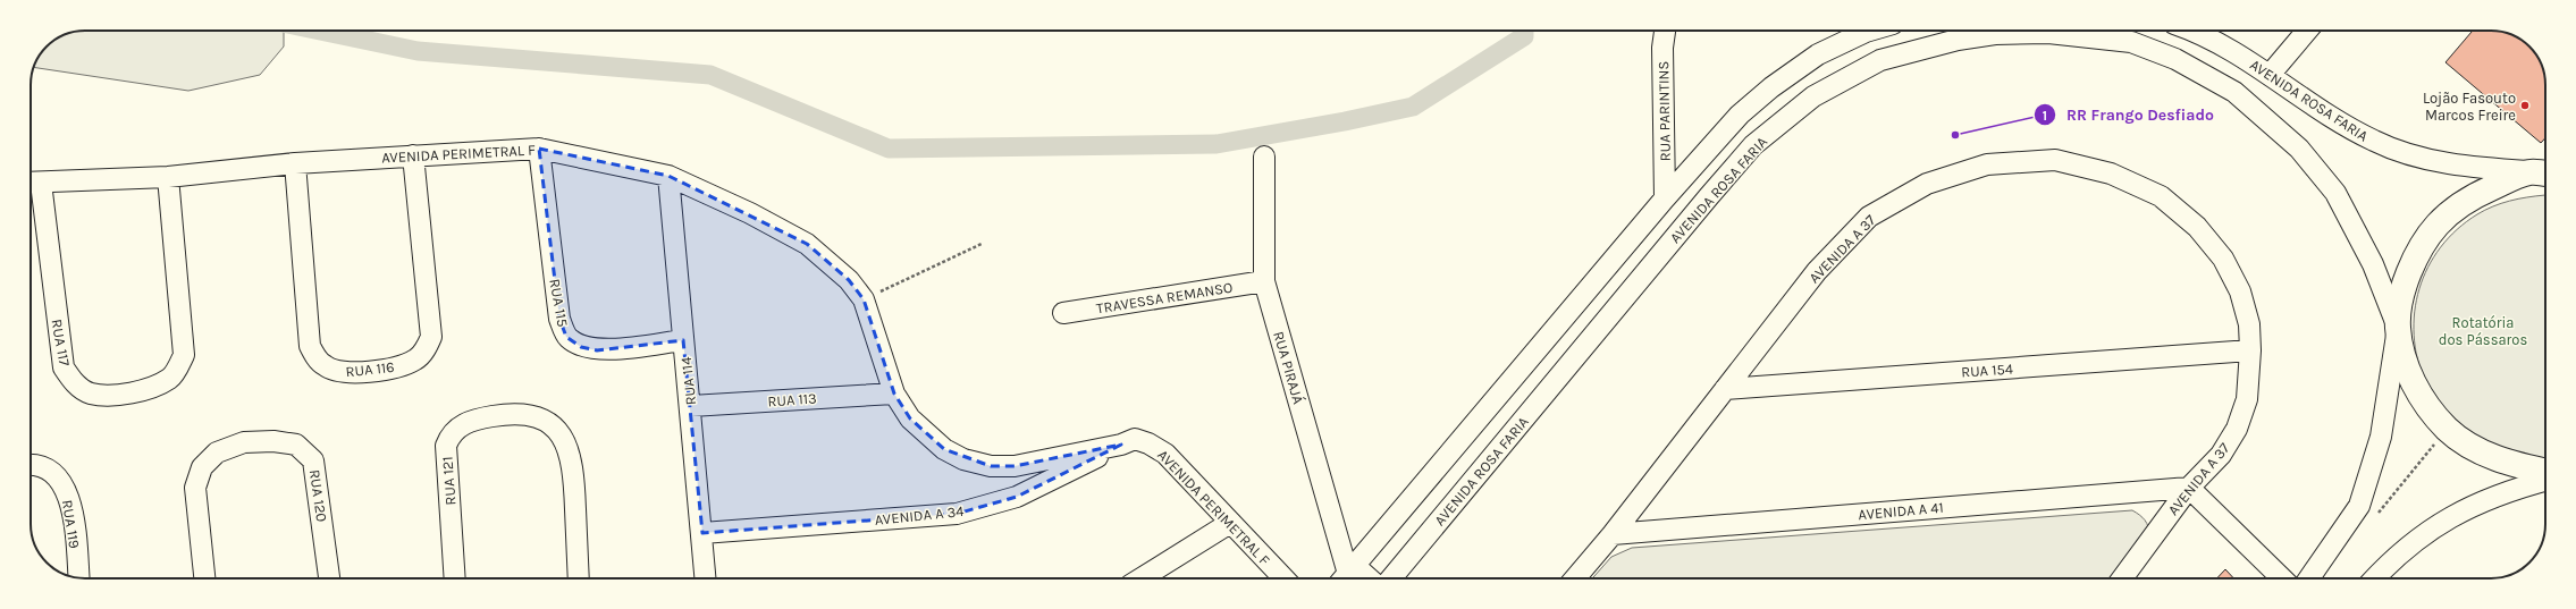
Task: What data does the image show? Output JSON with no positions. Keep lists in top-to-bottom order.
{
  "streets": {
    "street": [
      "AVENIDA ROSA FARIA",
      "RUA PARINTINS",
      "AVENIDA PERIMETRAL F",
      "AVENIDA A 37",
      "TRAVESSA REMANSO",
      "RUA 115",
      "RUA 117",
      "RUA PIRAJÁ",
      "RUA 116",
      "RUA 154",
      "RUA 114",
      "RUA 113",
      "RUA 121",
      "RUA 120",
      "AVENIDA A 41",
      "AVENIDA A 34",
      "RUA 119"
    ]
  },
  "crossings": [
    ["AVENIDA PERIMETRAL F", "RUA 115"],
    ["AVENIDA PERIMETRAL F", "RUA 117"],
    ["AVENIDA PERIMETRAL F", "RUA 116"],
    ["AVENIDA PERIMETRAL F", "RUA 114"],
    ["AVENIDA PERIMETRAL F", "RUA 113"],
    ["AVENIDA PERIMETRAL F", "AVENIDA A 34"],
    ["AVENIDA A 37", "RUA 154"],
    ["AVENIDA A 37", "AVENIDA A 41"],
    ["TRAVESSA REMANSO", "RUA PIRAJÁ"],
    ["RUA 115", "RUA 114"],
    ["RUA 114", "RUA 113"],
    ["RUA 114", "AVENIDA A 34"]
  ],
  "parks": ["Rotatória dos Pássaros"],
  "places": ["Lojão Fasouto Marcos Freire", "RR Frango Desfiado"]
}
